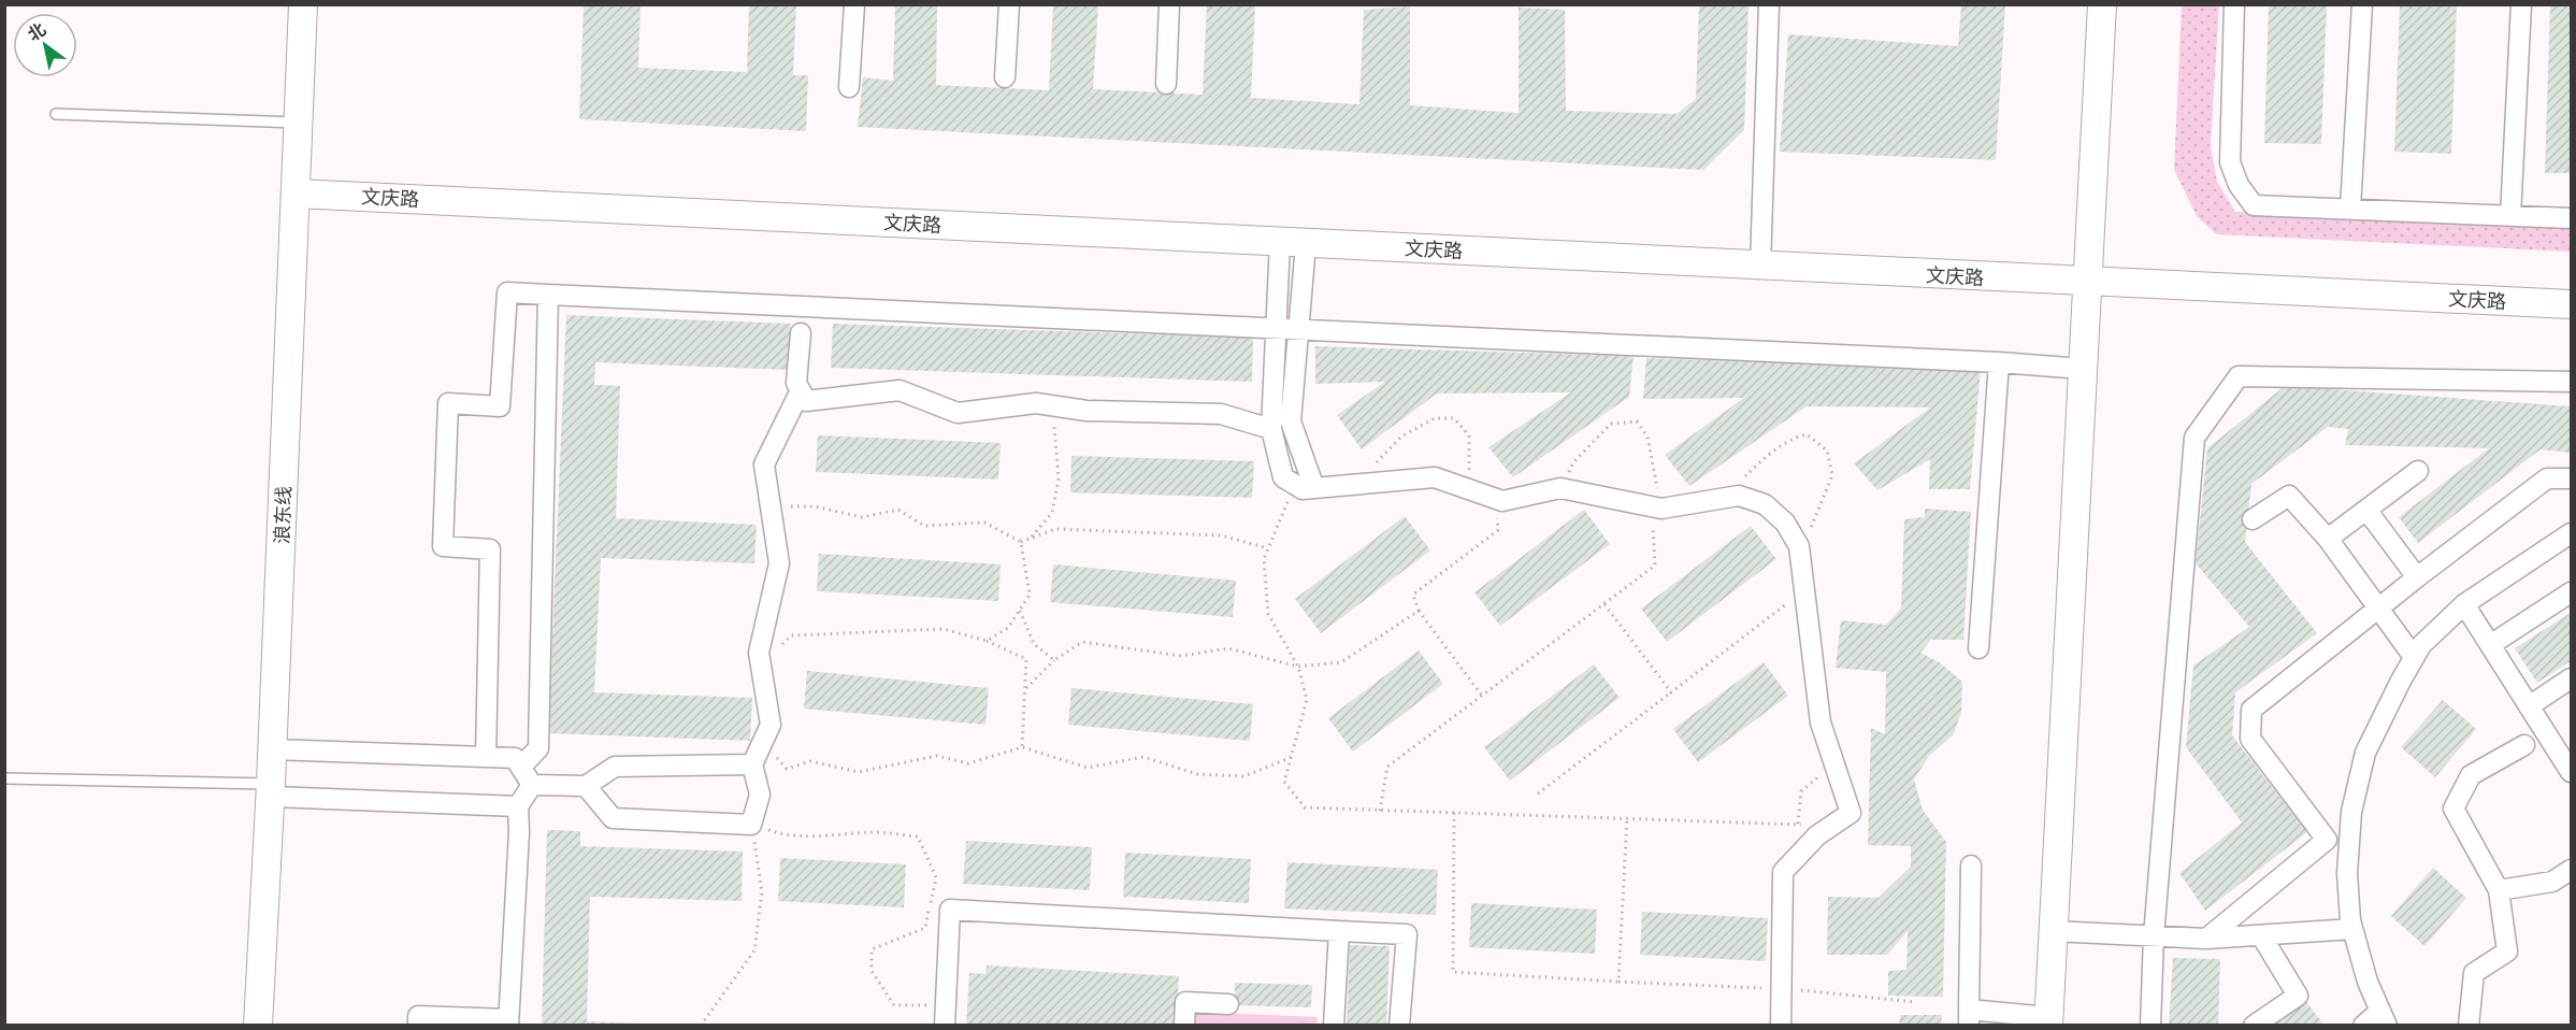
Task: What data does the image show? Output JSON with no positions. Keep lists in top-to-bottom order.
{
  "streets": {
    "street": ["文庆路", "浪东线"]
  },
  "crossings": [
    ["文庆路", "浪东线"]
  ],
  "north": "top left"
}
